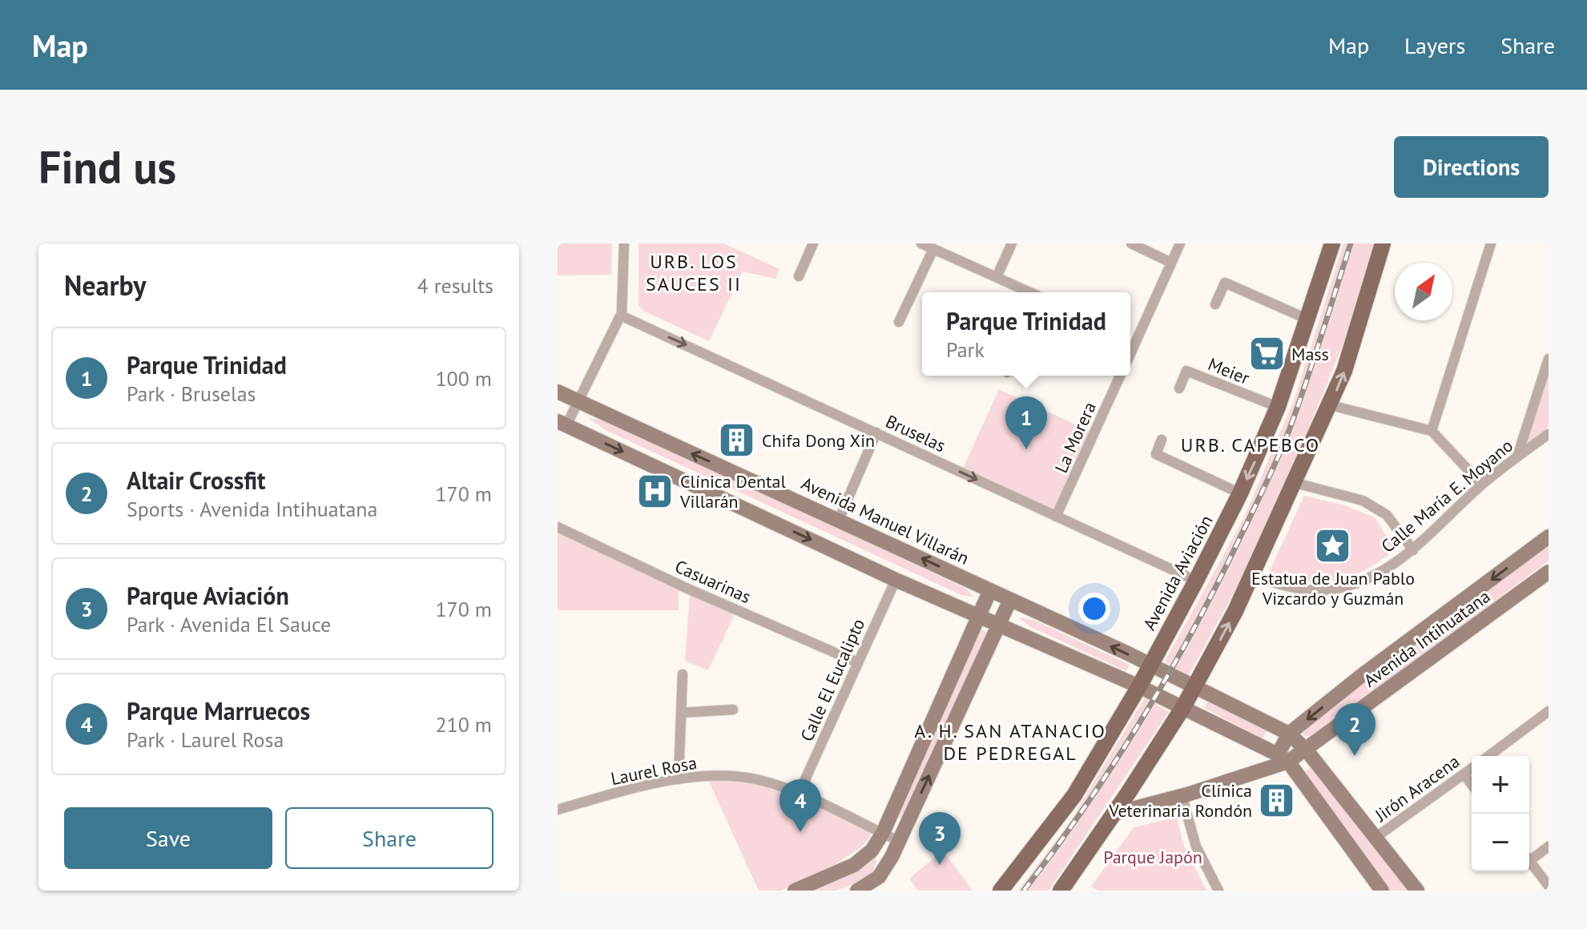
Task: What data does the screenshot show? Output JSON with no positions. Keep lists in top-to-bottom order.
{
  "streets": {
    "main road": ["Avenida Manuel Villarán", "Avenida Aviación", "Avenida Intihuatana"],
    "street": [
      "Meier",
      "Bruselas",
      "La Morera",
      "Calle María E. Moyano",
      "Casuarinas",
      "Calle El Eucalipto",
      "Laurel Rosa",
      "Jirón Aracena"
    ]
  },
  "crossings": [
    ["Meier", "Avenida Aviación"],
    ["Bruselas", "La Morera"],
    ["Bruselas", "Avenida Aviación"],
    ["Avenida Manuel Villarán", "Avenida Aviación"],
    ["Avenida Manuel Villarán", "Avenida Intihuatana"],
    ["Avenida Manuel Villarán", "Jirón Aracena"],
    ["Casuarinas", "Calle El Eucalipto"],
    ["Calle El Eucalipto", "Laurel Rosa"]
  ],
  "one_way": ["Bruselas"],
  "districts": ["URB. LOS SAUCES II", "URB. CAPEBCO", "A. H. SAN ATANACIO DE PEDREGAL"],
  "parks": ["Parque Japón"],
  "places": {
    "supermarket": ["Mass"],
    "building": ["Chifa Dong Xin", "Clínica Veterinaria Rondón"],
    "hospital": ["Clínica Dental Villarán"],
    "place": ["Estatua de Juan Pablo Vizcardo y Guzmán"]
  },
  "north": "top right",
  "page": {
    "header": "Map",
    "nav": ["Map", "Layers", "Share"],
    "buttons": [
      "Directions",
      ["Save", "Share"]
    ],
    "title": "Find us",
    "heading": ["Nearby", "4 results"],
    "popup": ["Parque Trinidad", "Park"],
    "list": [
      {
        "mark": "1",
        "name": "Parque Trinidad",
        "note": "Park · Bruselas",
        "value": "100 m"
      },
      {
        "mark": "2",
        "name": "Altair Crossfit",
        "note": "Sports · Avenida Intihuatana",
        "value": "170 m"
      },
      {
        "mark": "3",
        "name": "Parque Aviación",
        "note": "Park · Avenida El Sauce",
        "value": "170 m"
      },
      {
        "mark": "4",
        "name": "Parque Marruecos",
        "note": "Park · Laurel Rosa",
        "value": "210 m"
      }
    ],
    "pins": [
      "1",
      "2",
      "4",
      "3"
    ],
    "map_buttons": ["+", "−"]
  }
}
